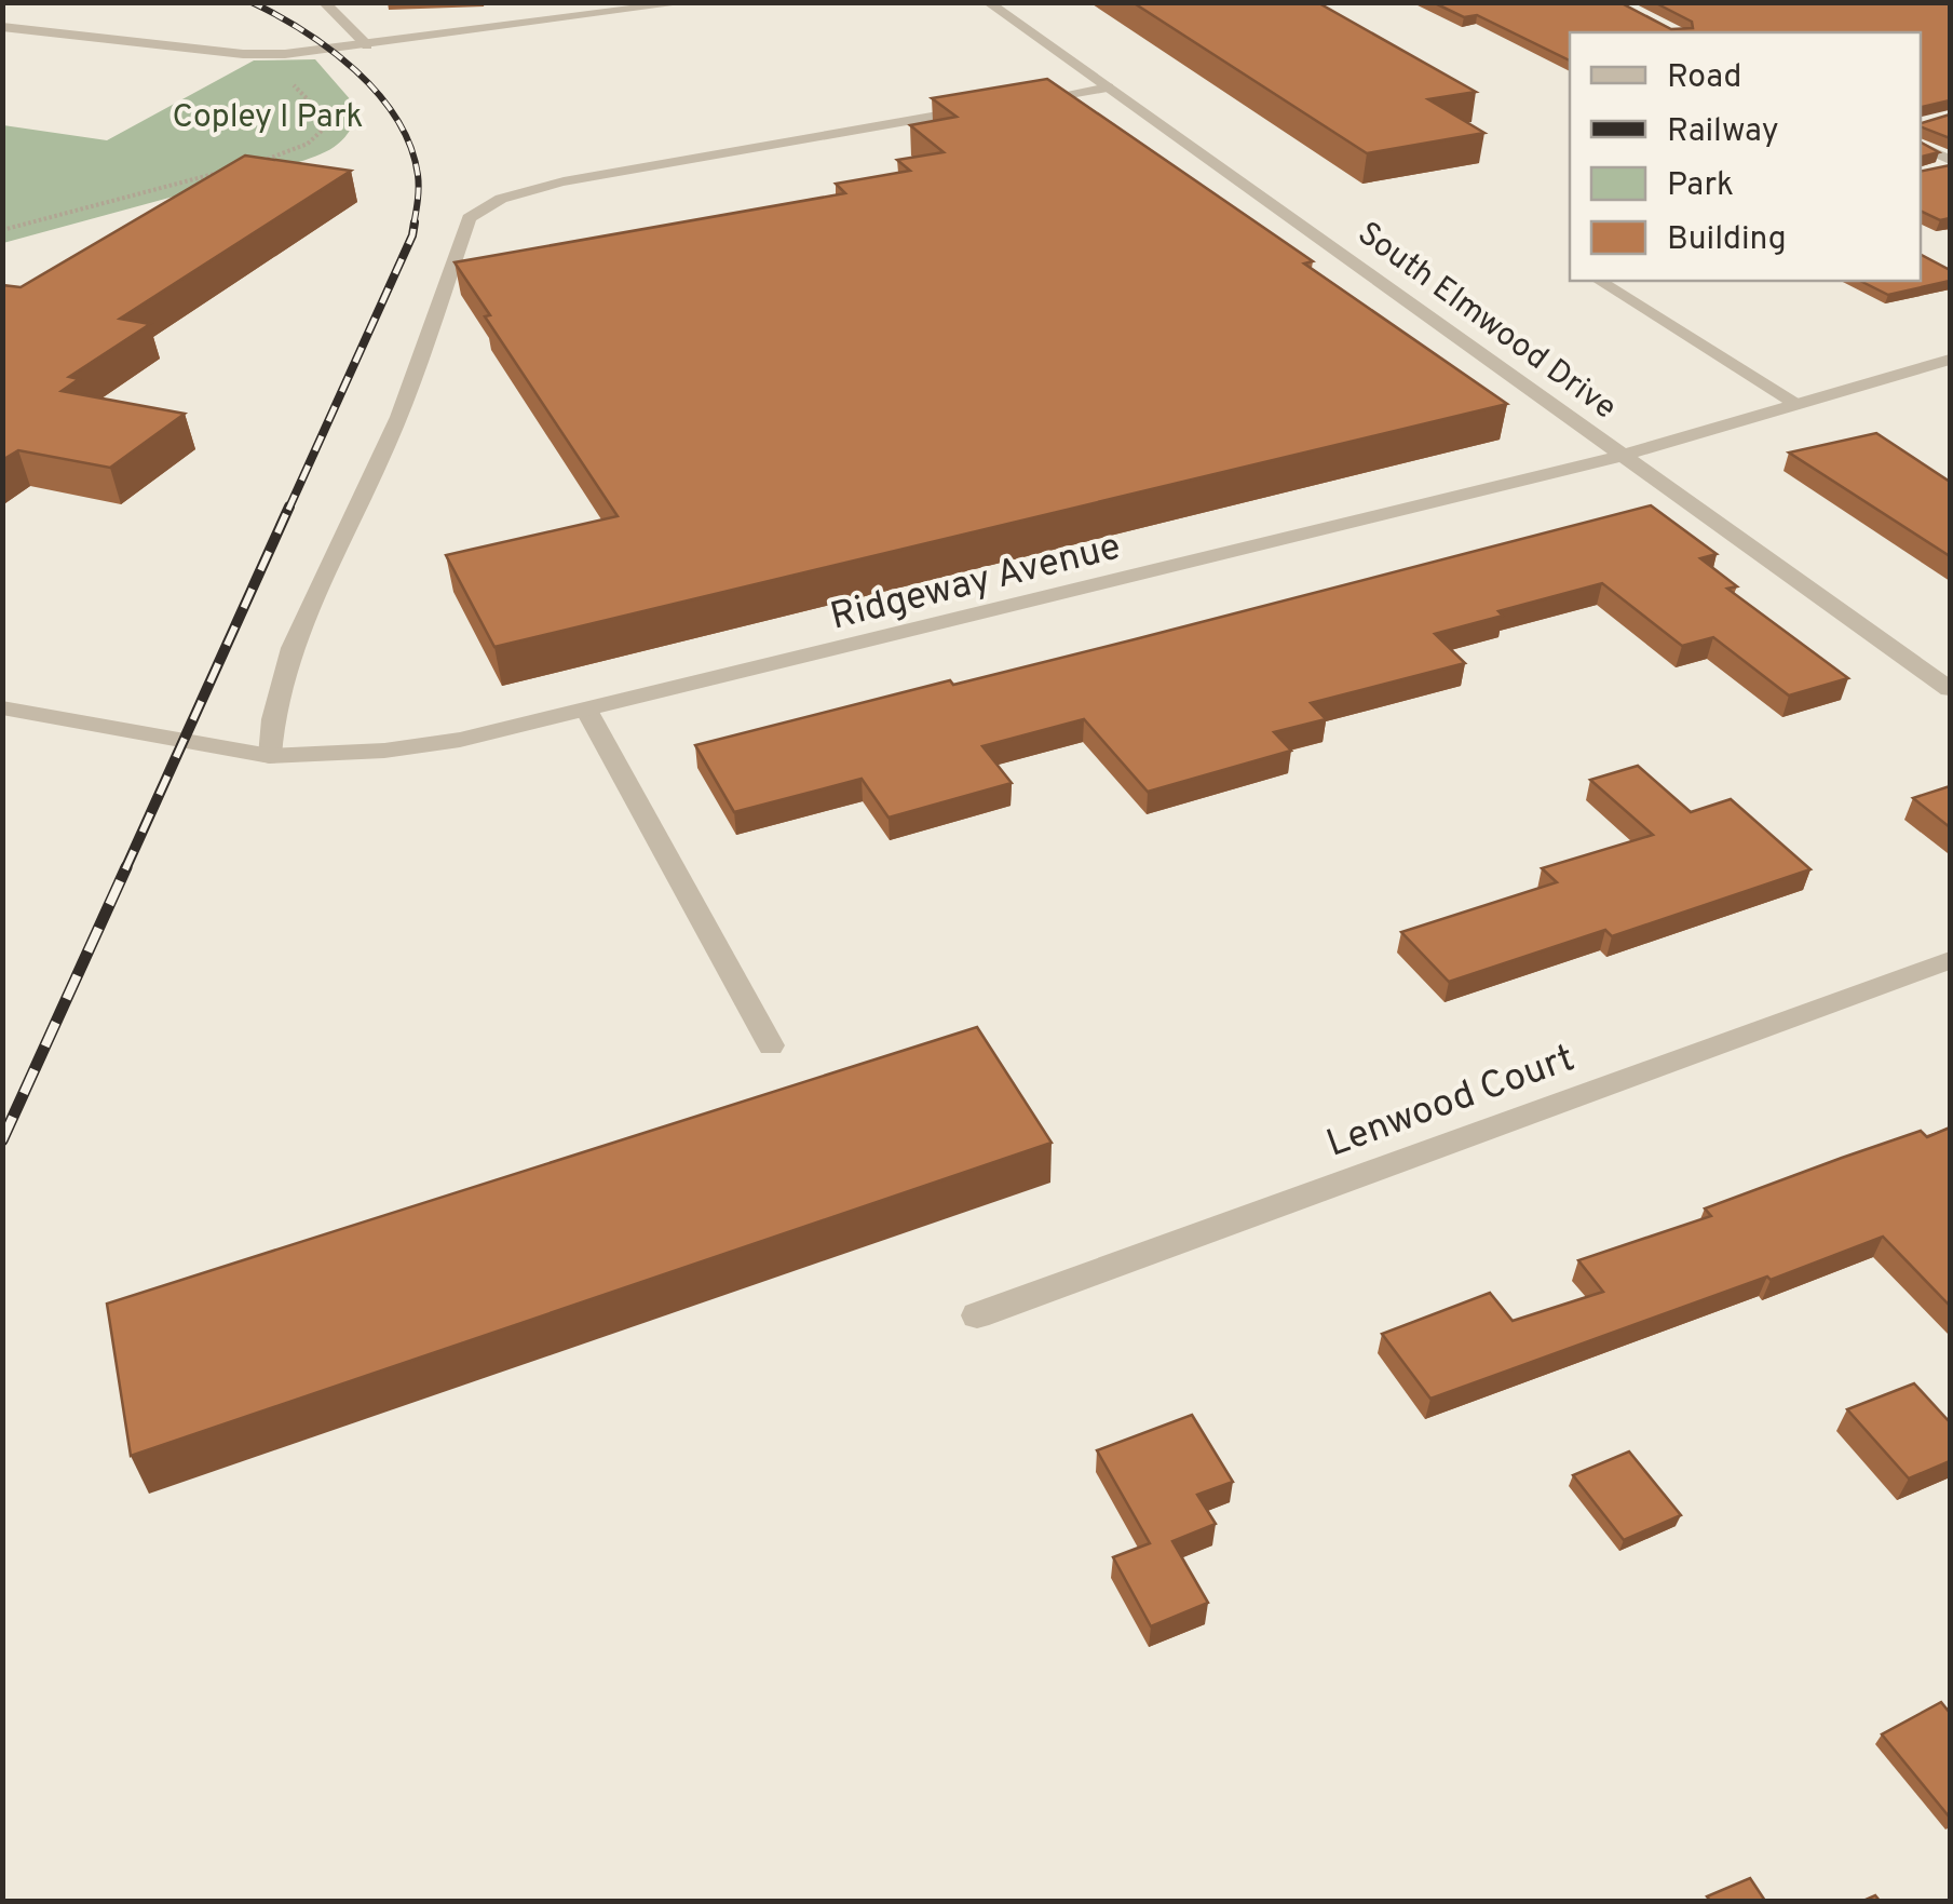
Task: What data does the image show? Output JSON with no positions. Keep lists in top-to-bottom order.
{
  "streets": {
    "street": ["South Elmwood Drive", "Ridgeway Avenue", "Lenwood Court"]
  },
  "crossings": [
    ["South Elmwood Drive", "Ridgeway Avenue"]
  ],
  "parks": ["Copley I Park"],
  "legend": [
    "Road",
    "Railway",
    "Park",
    "Building"
  ]
}
